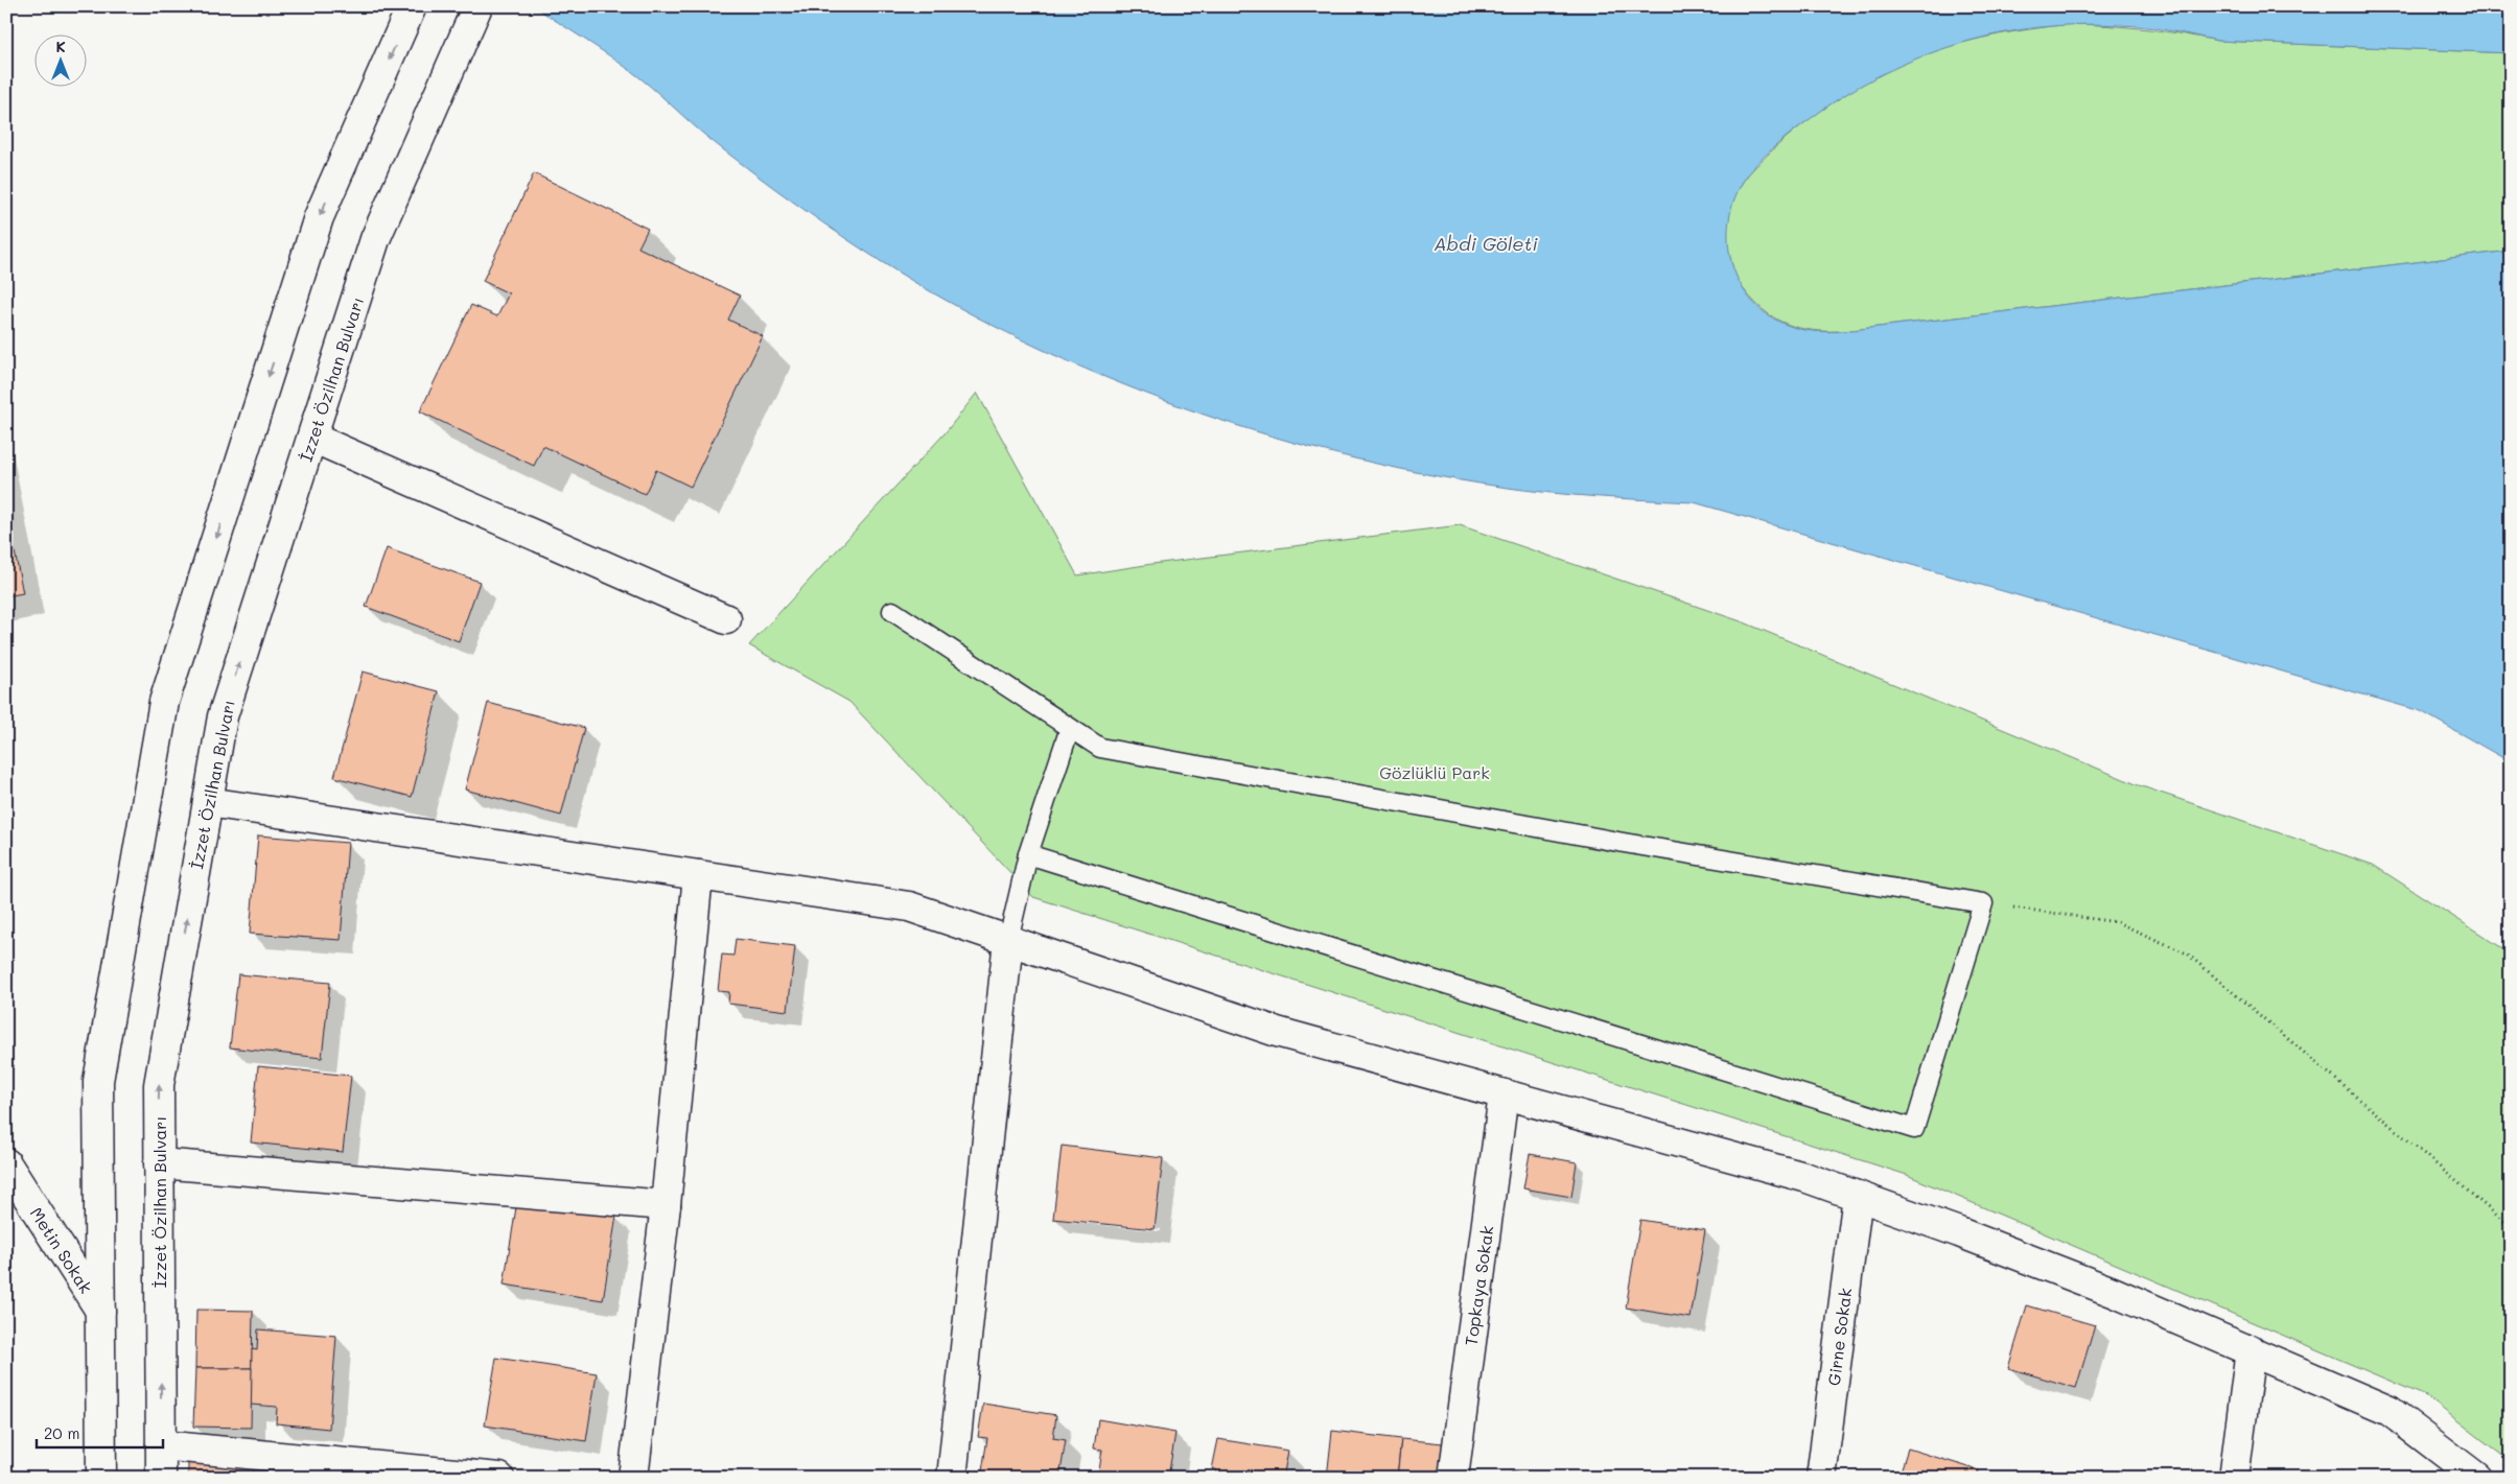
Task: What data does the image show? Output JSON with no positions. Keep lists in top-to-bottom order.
{
  "streets": {
    "street": [
      "İzzet Özilhan Bulvarı",
      "Metin Sokak",
      "Topkaya Sokak",
      "Girne Sokak"
    ]
  },
  "water": ["Abdi Göleti"],
  "parks": ["Gözlüklü Park"],
  "scale_bar": "20 m",
  "north": "top"
}
